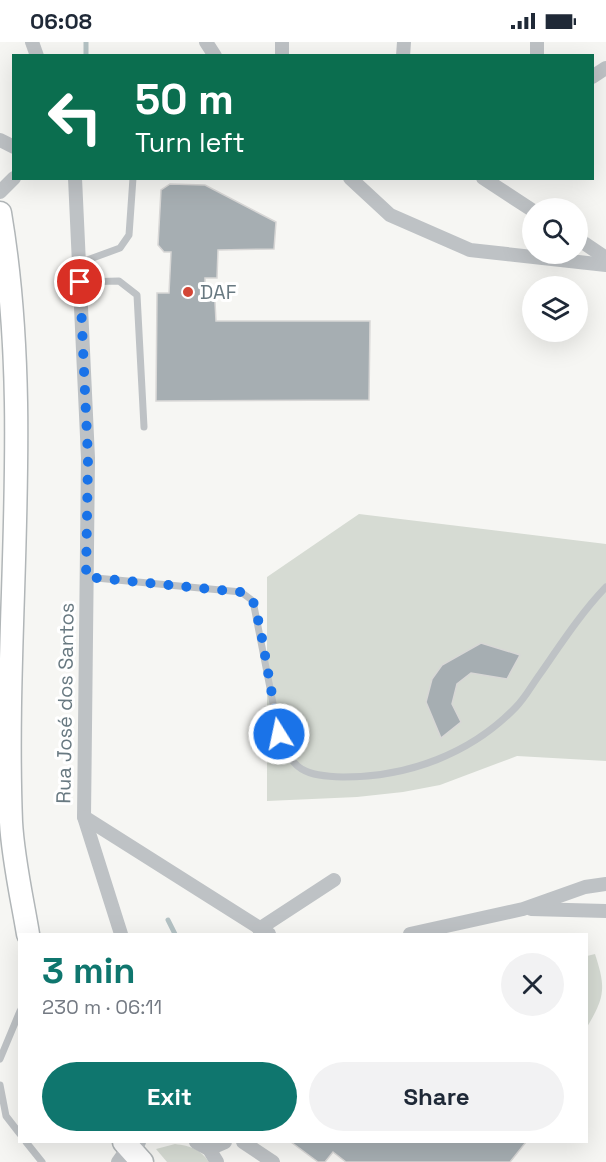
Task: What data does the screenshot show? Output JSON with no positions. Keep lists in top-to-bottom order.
{
  "streets": {
    "street": ["Rua José dos Santos"]
  },
  "places": ["DAF"],
  "page": {
    "status": "06:08",
    "turn": ["50 m", "Turn left"],
    "heading": ["3 min", "230 m · 06:11"],
    "buttons": ["Exit", "Share"]
  }
}
